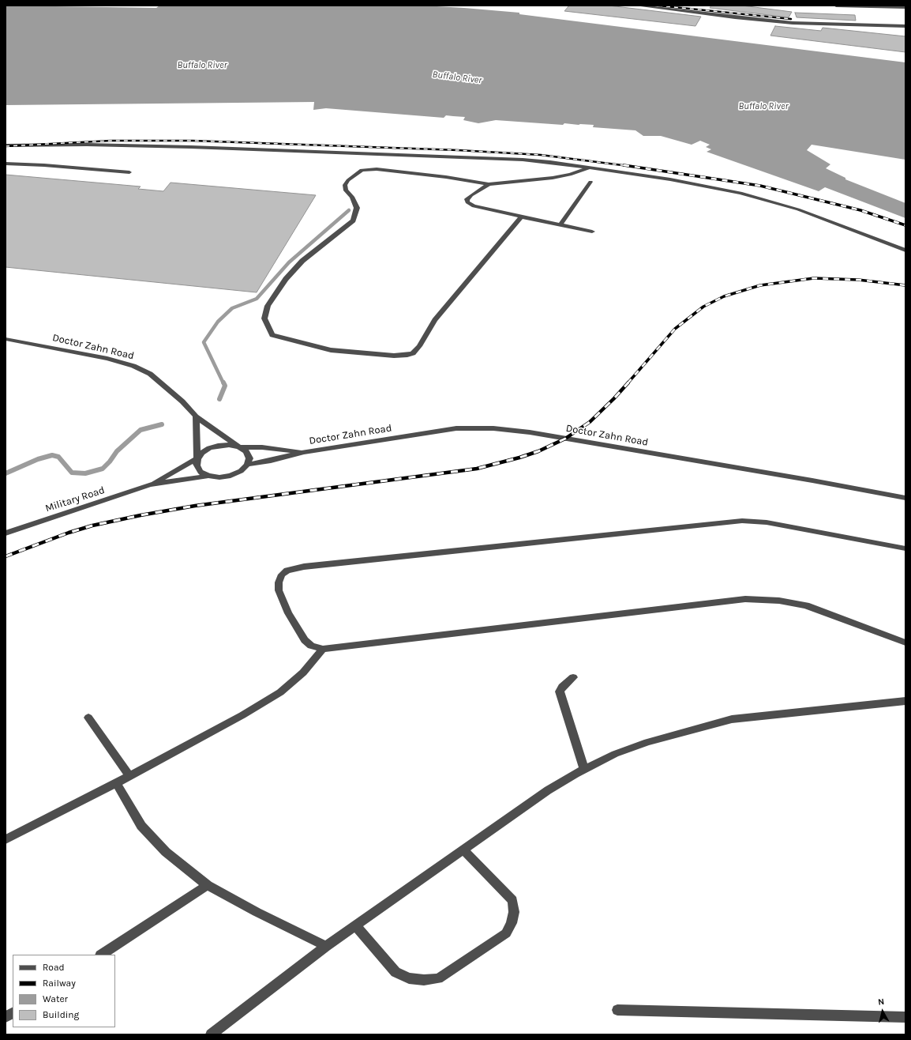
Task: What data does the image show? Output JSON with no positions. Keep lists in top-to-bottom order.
{
  "streets": {
    "street": ["Doctor Zahn Road", "Military Road"]
  },
  "crossings": [
    ["Doctor Zahn Road", "Military Road"]
  ],
  "water": ["Buffalo River"],
  "legend": [
    "Road",
    "Railway",
    "Water",
    "Building"
  ],
  "north": "top"
}
